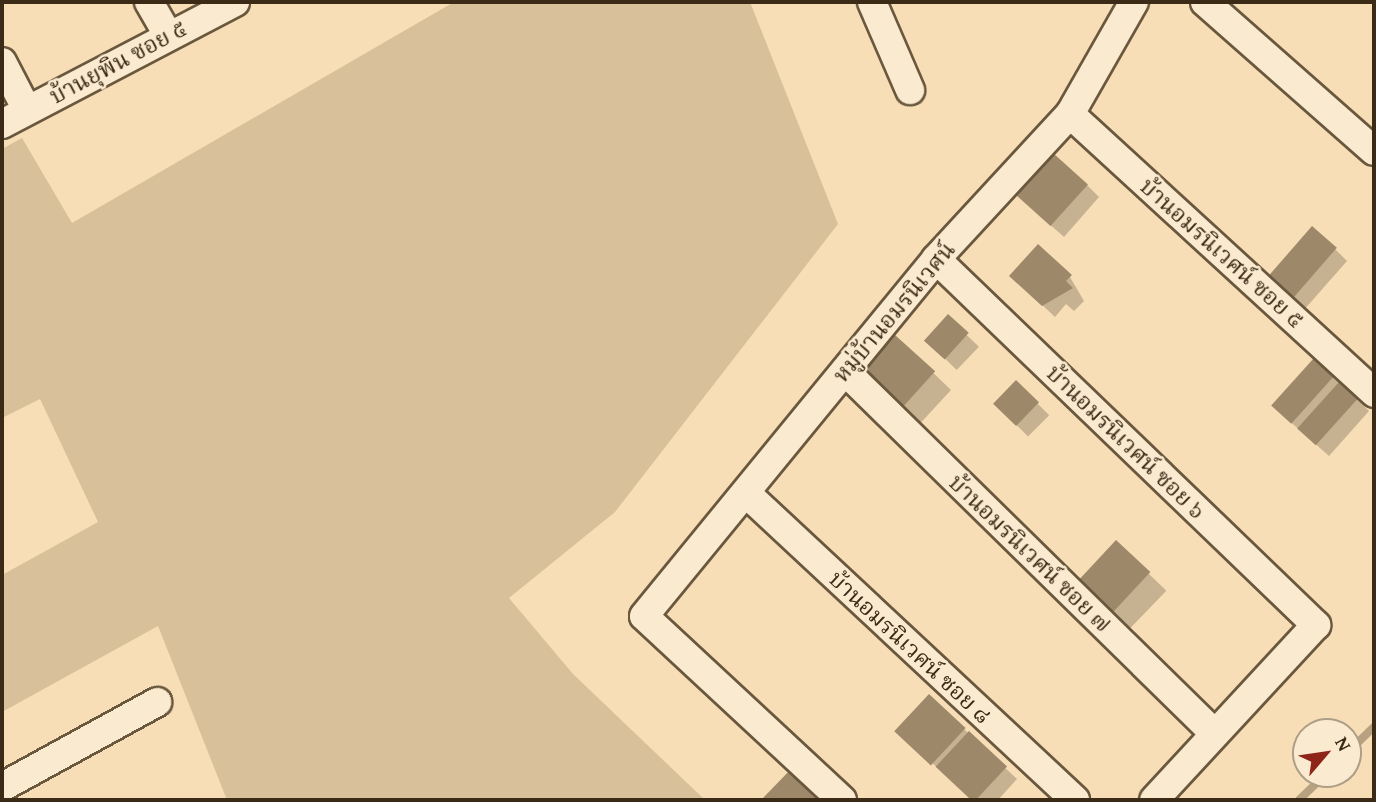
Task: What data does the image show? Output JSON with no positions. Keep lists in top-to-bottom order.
{
  "streets": {
    "street": [
      "บ้านยุพิน ซอย ๕",
      "บ้านอมรนิเวศน์ ซอย ๕",
      "หมู่บ้านอมรนิเวศน์",
      "บ้านอมรนิเวศน์ ซอย ๖",
      "บ้านอมรนิเวศน์ ซอย ๗",
      "บ้านอมรนิเวศน์ ซอย ๘"
    ]
  },
  "crossings": [
    ["บ้านอมรนิเวศน์ ซอย ๕", "หมู่บ้านอมรนิเวศน์"],
    ["หมู่บ้านอมรนิเวศน์", "บ้านอมรนิเวศน์ ซอย ๖"],
    ["หมู่บ้านอมรนิเวศน์", "บ้านอมรนิเวศน์ ซอย ๗"],
    ["หมู่บ้านอมรนิเวศน์", "บ้านอมรนิเวศน์ ซอย ๘"],
    ["บ้านอมรนิเวศน์ ซอย ๖", "บ้านอมรนิเวศน์ ซอย ๗"]
  ],
  "north": "top right"
}
